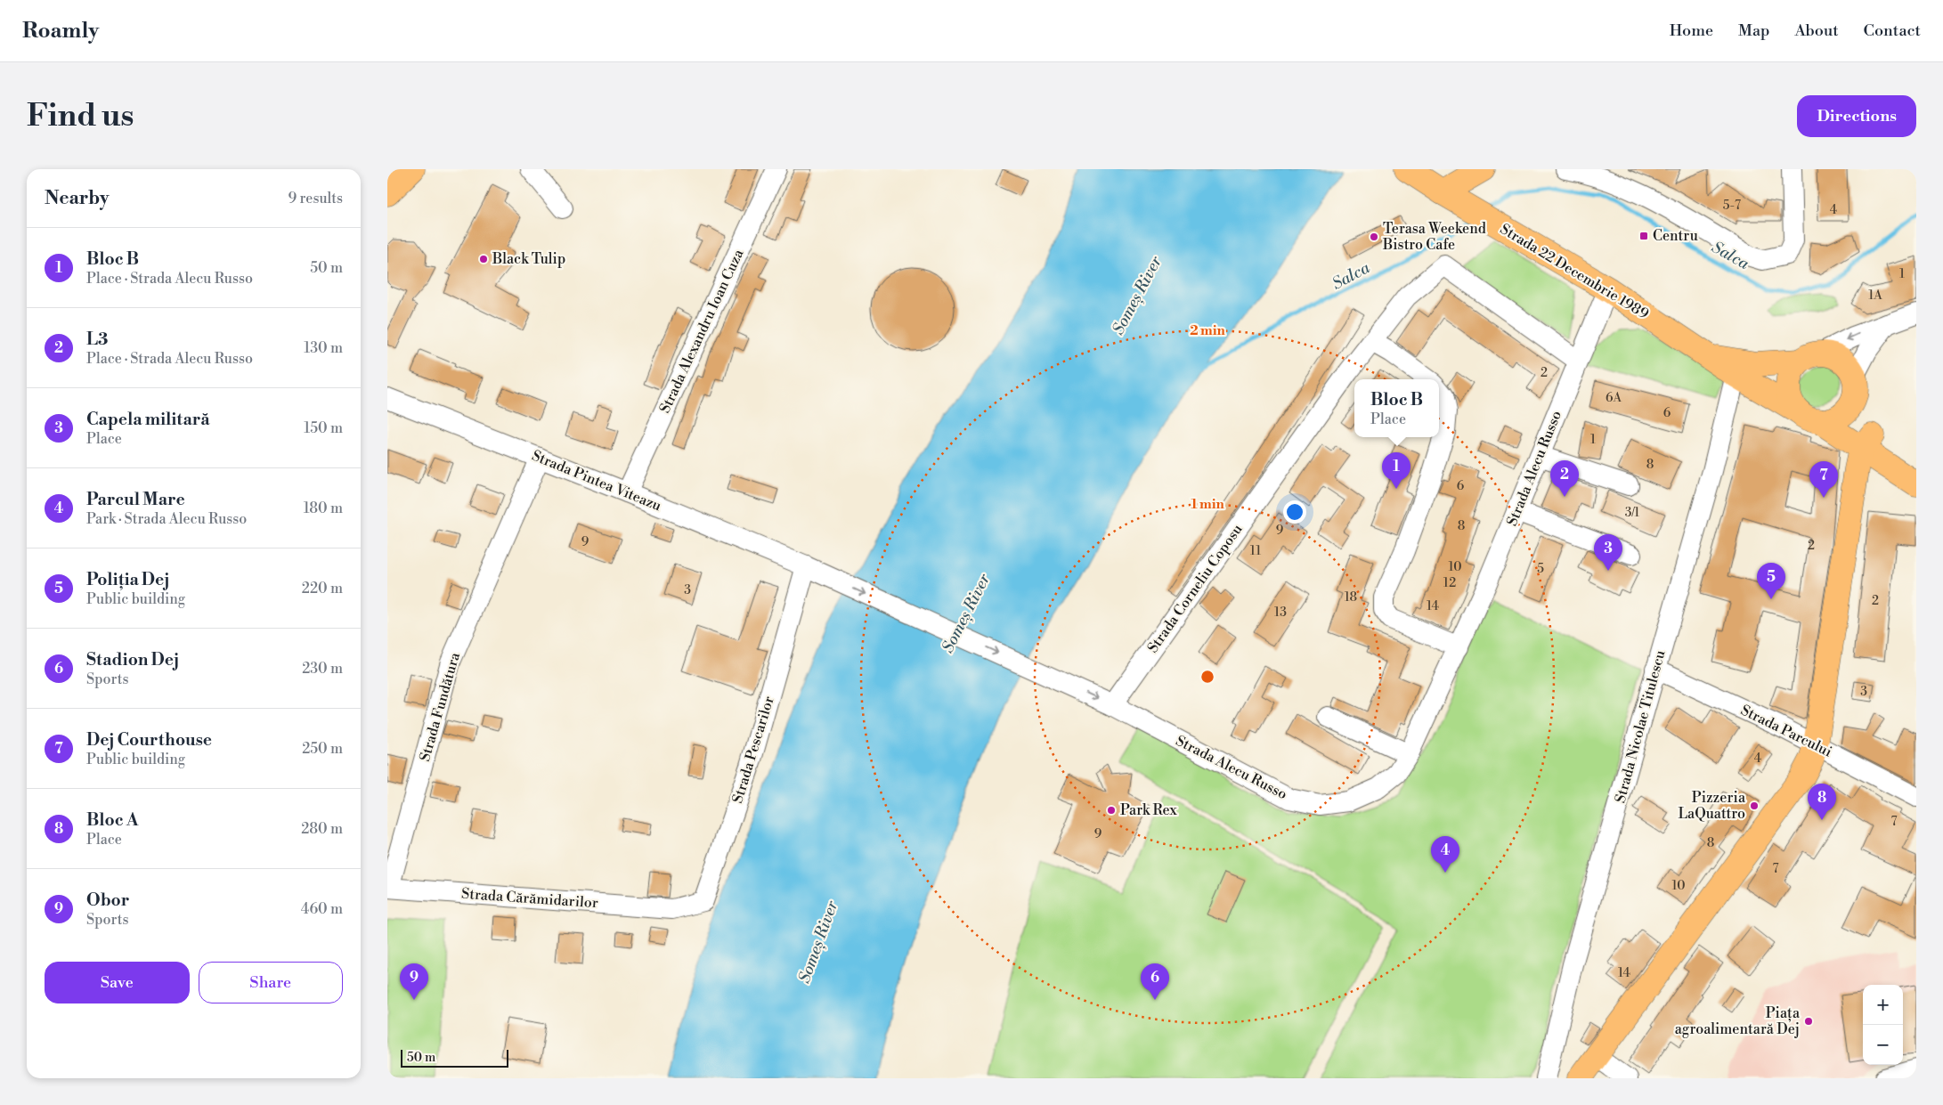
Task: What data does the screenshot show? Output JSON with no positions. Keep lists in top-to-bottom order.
{
  "streets": {
    "main road": ["Strada 22 Decembrie 1989"],
    "street": [
      "Strada Alexandru Ioan Cuza",
      "Strada Alecu Russo",
      "Strada Pintea Viteazu",
      "Strada Corneliu Coposu",
      "Strada Fundătura",
      "Strada Nicolae Titulescu",
      "Strada Parcului",
      "Strada Pescarilor",
      "Strada Cărămidarilor"
    ]
  },
  "crossings": [
    ["Strada 22 Decembrie 1989", "Strada Alecu Russo"],
    ["Strada 22 Decembrie 1989", "Strada Nicolae Titulescu"],
    ["Strada Alexandru Ioan Cuza", "Strada Pintea Viteazu"],
    ["Strada Alecu Russo", "Strada Pintea Viteazu"],
    ["Strada Alecu Russo", "Strada Corneliu Coposu"],
    ["Strada Pintea Viteazu", "Strada Fundătura"],
    ["Strada Pintea Viteazu", "Strada Pescarilor"],
    ["Strada Fundătura", "Strada Cărămidarilor"],
    ["Strada Nicolae Titulescu", "Strada Parcului"],
    ["Strada Pescarilor", "Strada Cărămidarilor"]
  ],
  "one_way": ["Strada Pintea Viteazu"],
  "water": ["Salca", "Someș River"],
  "places": {
    "transit": ["Centru"],
    "other": [
      "Terasa Weekend Bistro Cafe",
      "Black Tulip",
      "Pizzeria LaQuattro",
      "Park Rex",
      "Piața agroalimentară Dej"
    ]
  },
  "house_numbers": [
    "5-7",
    "4",
    "1",
    "1A",
    "2",
    "6A",
    "6",
    "1",
    "8",
    "6",
    "3/1",
    "8",
    "9",
    "9",
    "2",
    "11",
    "10",
    "5",
    "12",
    "3",
    "18",
    "2",
    "14",
    "13",
    "3",
    "4",
    "7",
    "9",
    "8",
    "7",
    "10",
    "14"
  ],
  "scale_bar": "50 m",
  "page": {
    "header": "Roamly",
    "nav": [
      "Home",
      "Map",
      "About",
      "Contact"
    ],
    "buttons": [
      "Directions",
      ["Save", "Share"]
    ],
    "title": "Find us",
    "heading": ["Nearby", "9 results"],
    "list": [
      {
        "mark": "1",
        "name": "Bloc B",
        "note": "Place · Strada Alecu Russo",
        "value": "50 m"
      },
      {
        "mark": "2",
        "name": "L3",
        "note": "Place · Strada Alecu Russo",
        "value": "130 m"
      },
      {
        "mark": "3",
        "name": "Capela militară",
        "note": "Place",
        "value": "150 m"
      },
      {
        "mark": "4",
        "name": "Parcul Mare",
        "note": "Park · Strada Alecu Russo",
        "value": "180 m"
      },
      {
        "mark": "5",
        "name": "Poliția Dej",
        "note": "Public building",
        "value": "220 m"
      },
      {
        "mark": "6",
        "name": "Stadion Dej",
        "note": "Sports",
        "value": "230 m"
      },
      {
        "mark": "7",
        "name": "Dej Courthouse",
        "note": "Public building",
        "value": "250 m"
      },
      {
        "mark": "8",
        "name": "Bloc A",
        "note": "Place",
        "value": "280 m"
      },
      {
        "mark": "9",
        "name": "Obor",
        "note": "Sports",
        "value": "460 m"
      }
    ],
    "popup": ["Bloc B", "Place"],
    "pins": [
      "1",
      "2",
      "7",
      "3",
      "5",
      "8",
      "4",
      "6",
      "9"
    ],
    "map_buttons": ["+", "−"],
    "scale": "50 m"
  },
  "rings": ["2 min", "1 min"]
}
